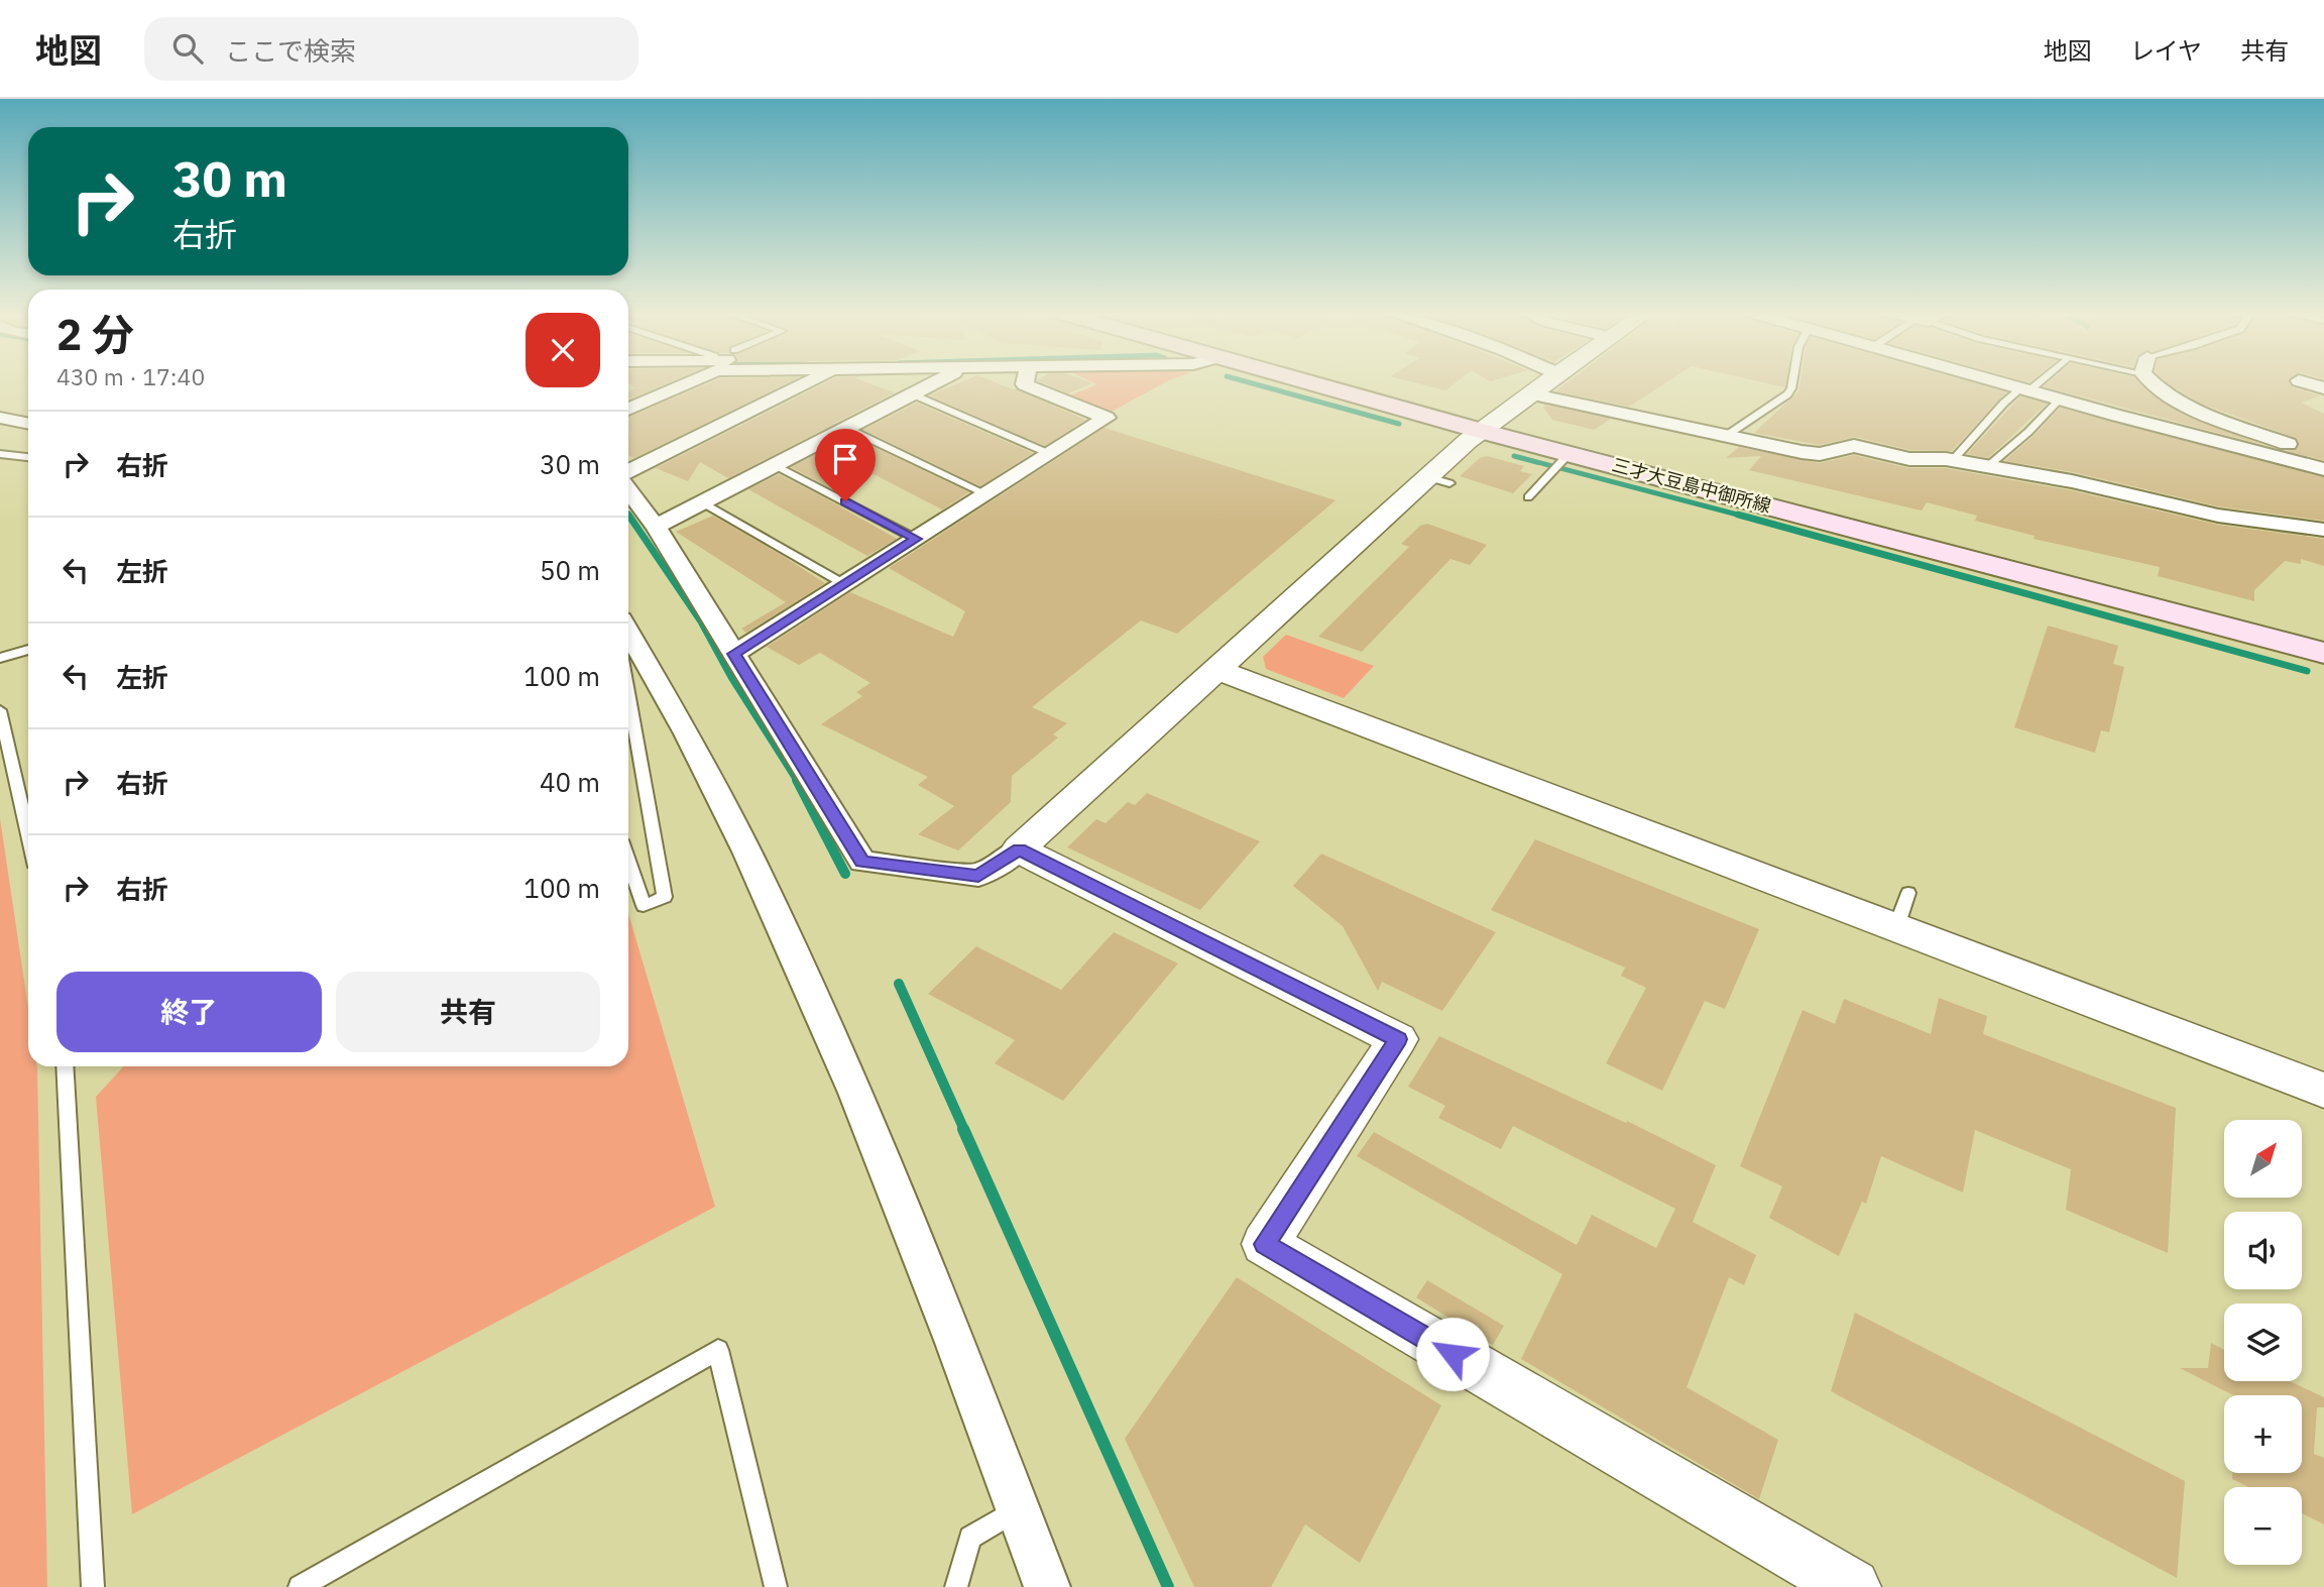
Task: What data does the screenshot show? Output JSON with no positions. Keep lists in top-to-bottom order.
{
  "streets": {
    "main road": ["三才大豆島中御所線"]
  },
  "north": "top right",
  "page": {
    "header": "地図",
    "search": "ここで検索",
    "nav": ["地図", "レイヤ", "共有"],
    "turn": ["30 m", "右折"],
    "heading": ["2 分", "430 m · 17:40"],
    "list": [
      {
        "name": "右折",
        "value": "30 m"
      },
      {
        "name": "左折",
        "value": "50 m"
      },
      {
        "name": "左折",
        "value": "100 m"
      },
      {
        "name": "右折",
        "value": "40 m"
      },
      {
        "name": "右折",
        "value": "100 m"
      }
    ],
    "buttons": ["終了", "共有"],
    "map_buttons": ["+", "−"]
  }
}
